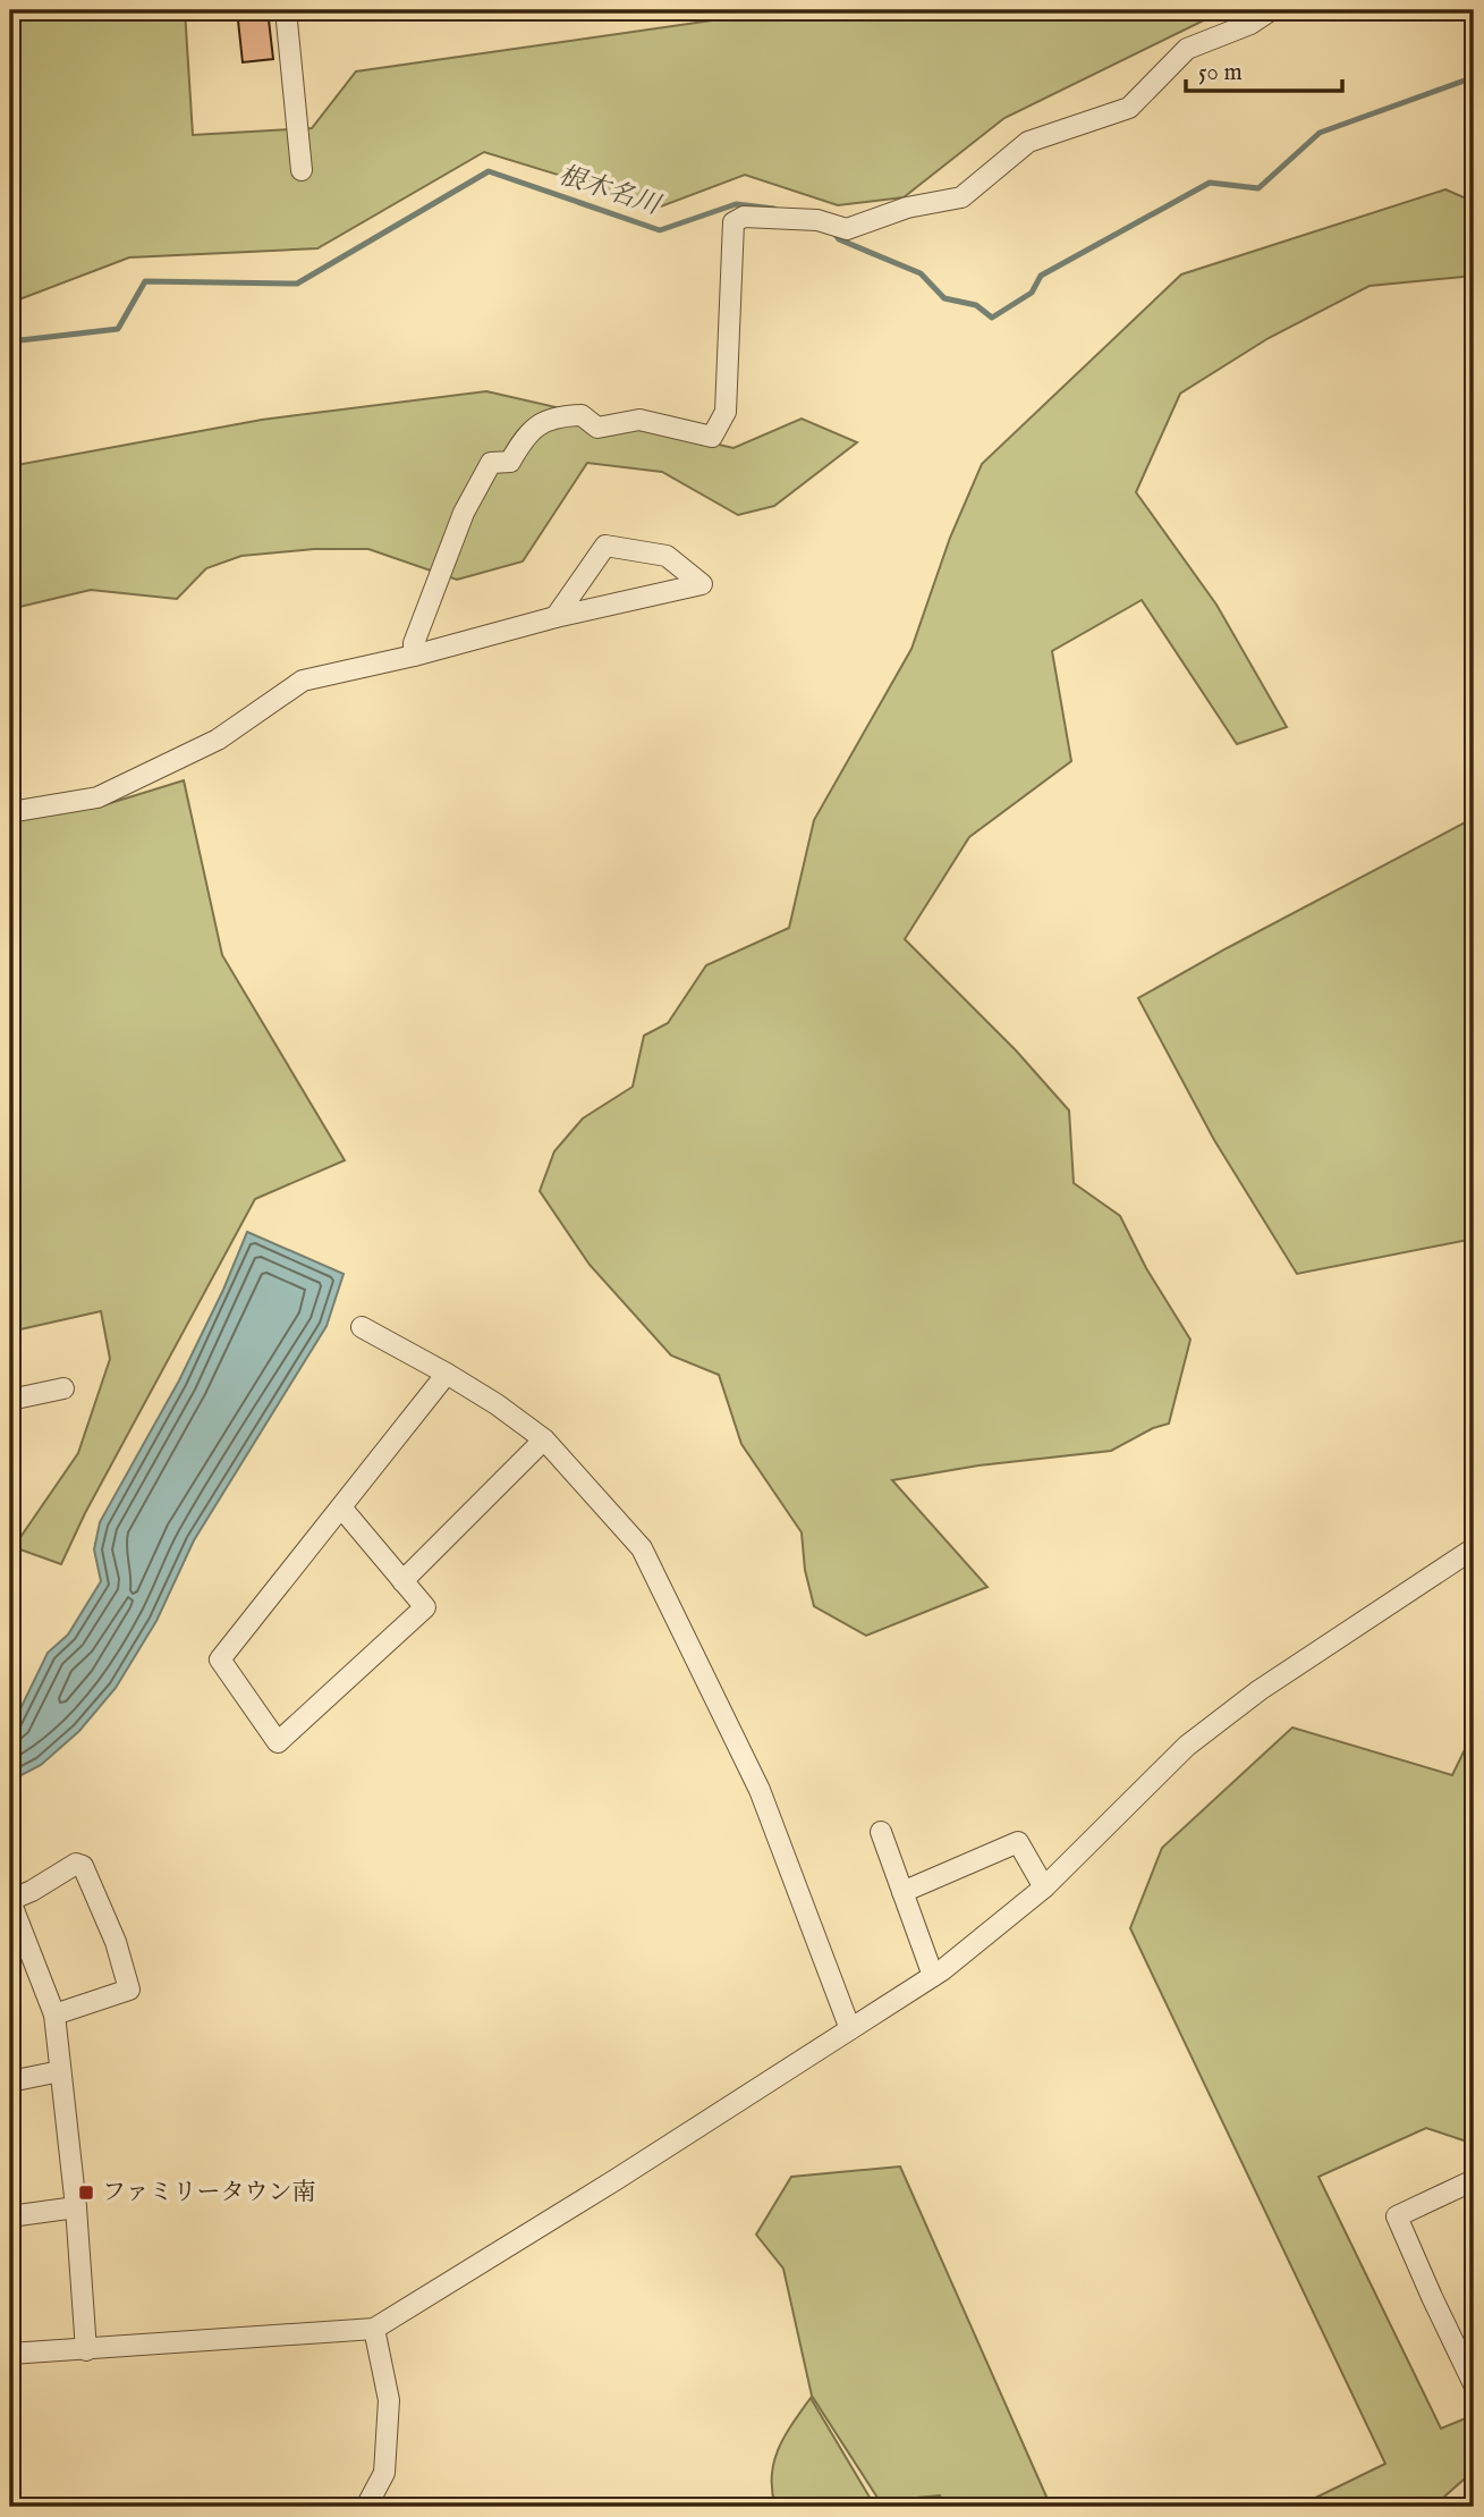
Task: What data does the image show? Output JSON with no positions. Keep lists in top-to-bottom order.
{
  "water": ["根木名川"],
  "places": {
    "transit": ["ファミリータウン南"]
  },
  "scale_bar": "50 m"
}
